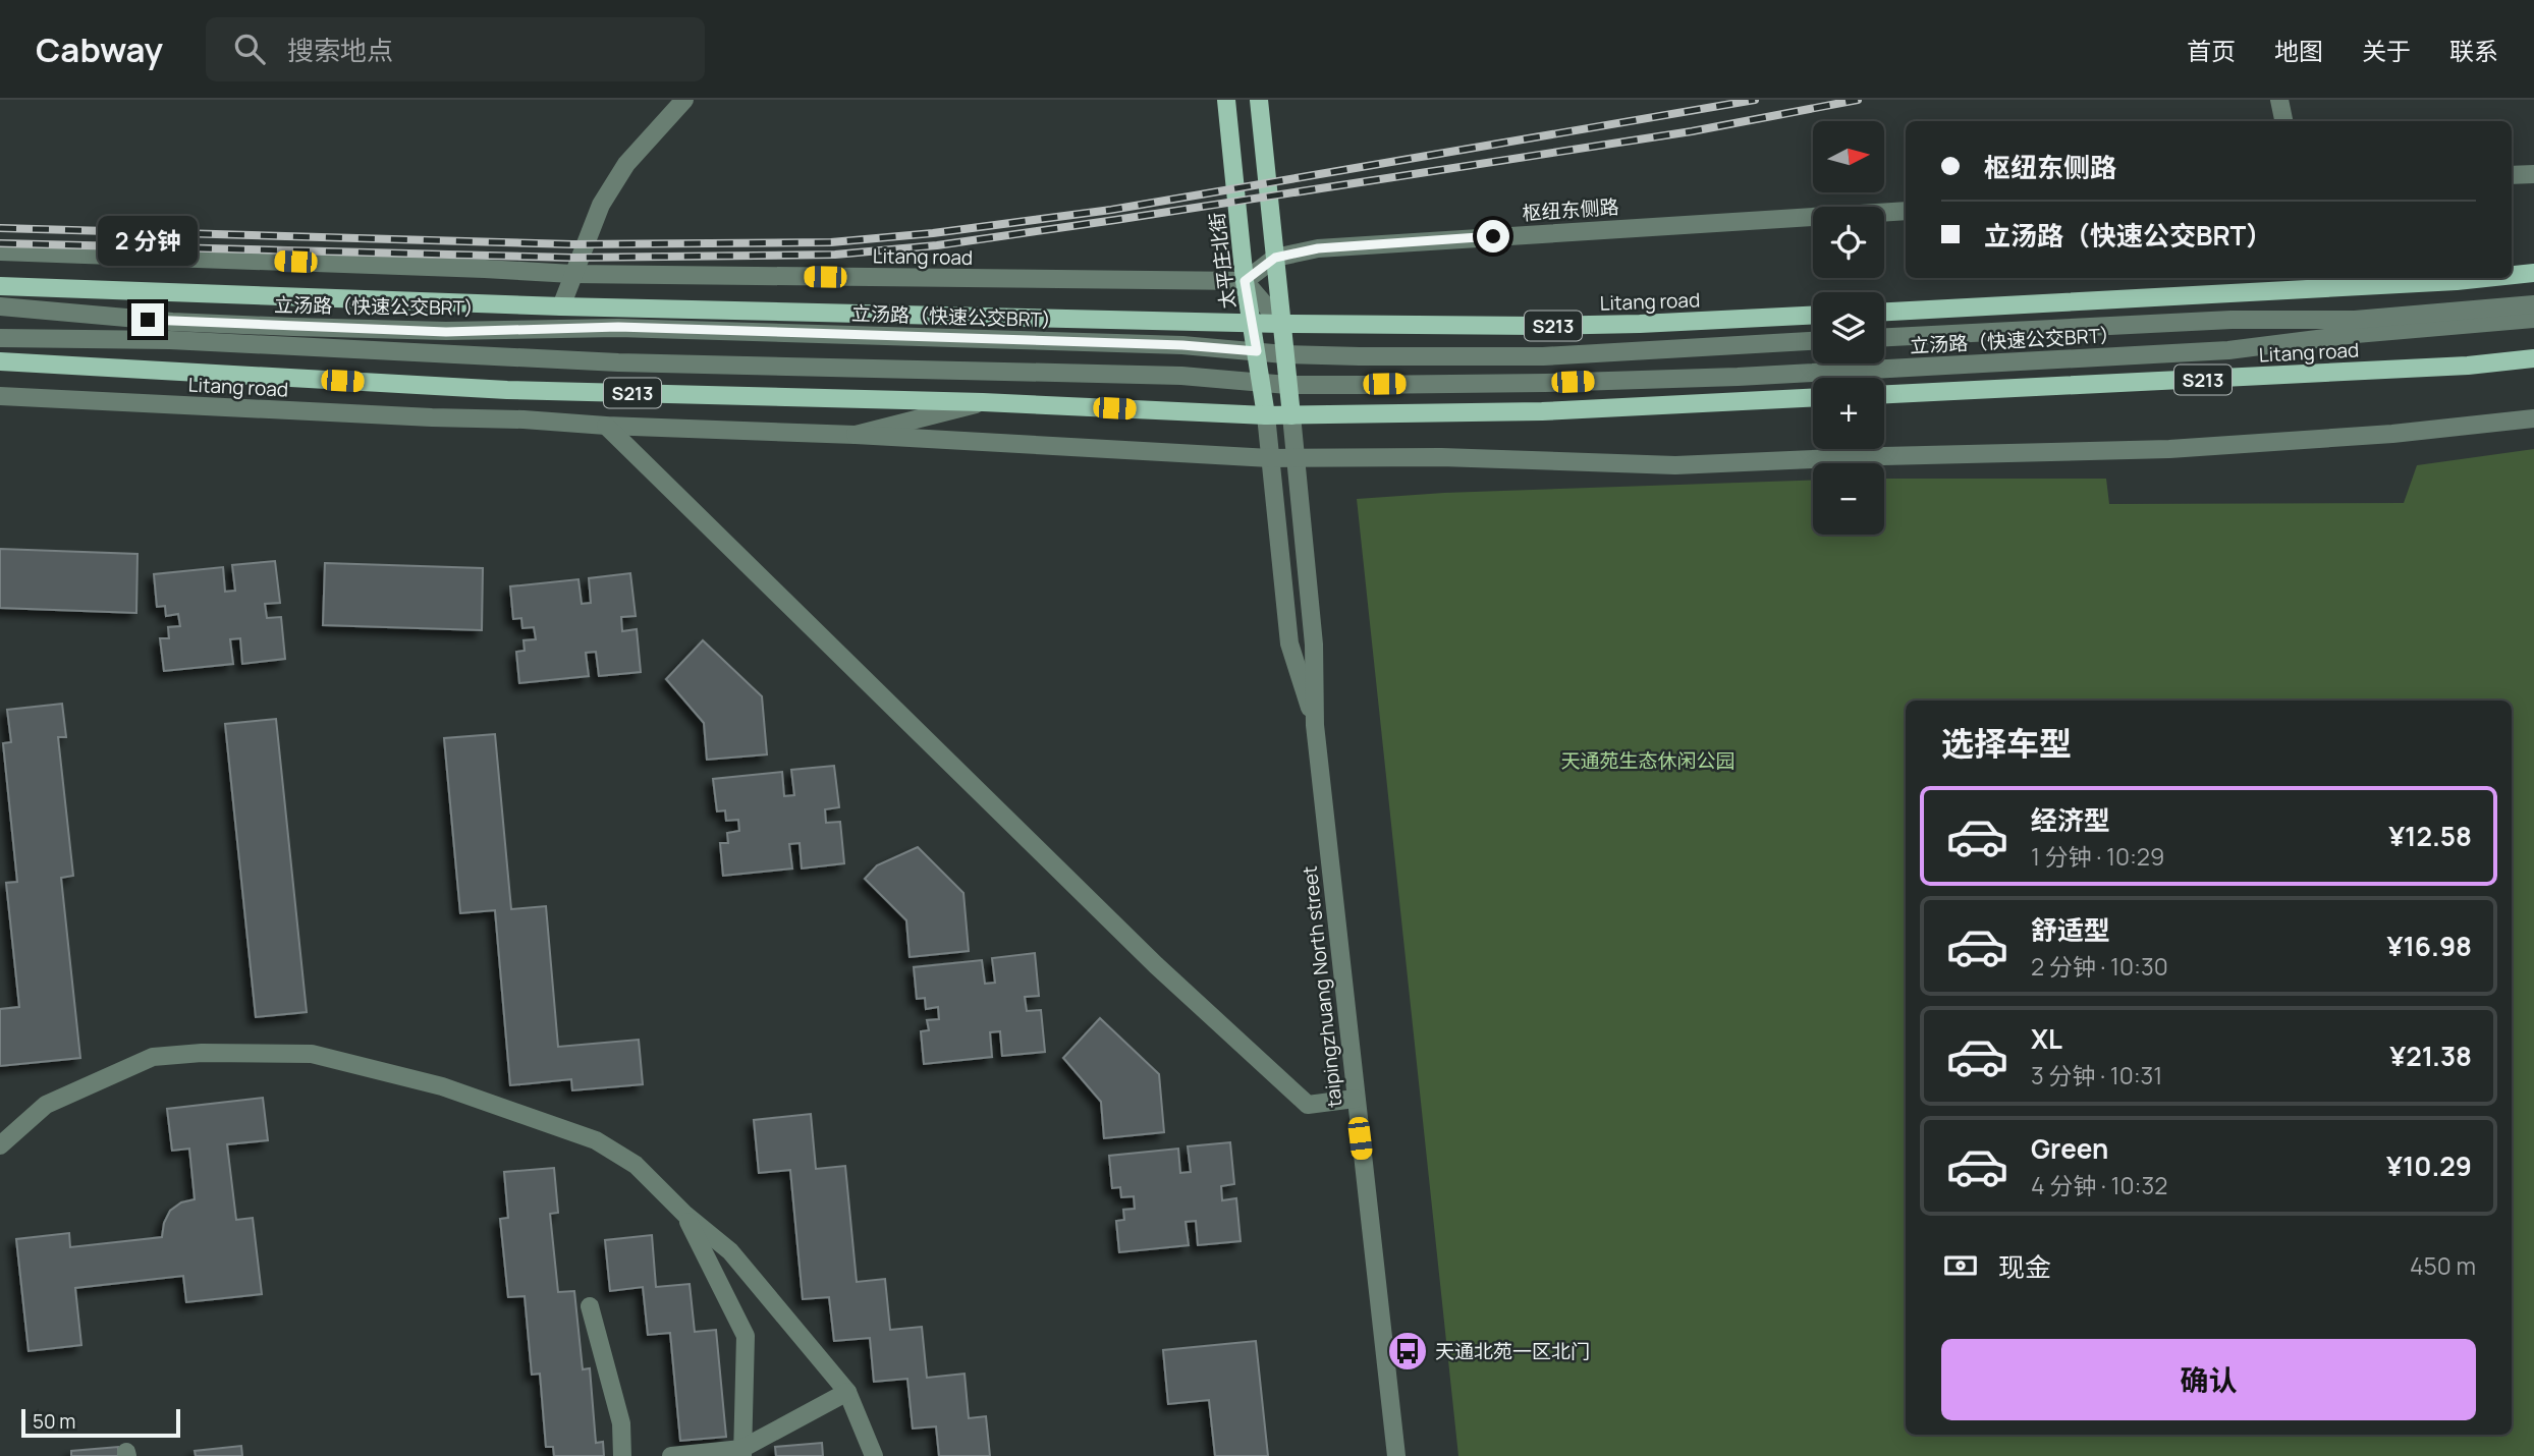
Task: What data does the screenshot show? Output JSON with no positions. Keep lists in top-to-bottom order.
{
  "streets": {
    "main road": [
      "Litang road",
      "太平庄北街",
      "S213",
      "taipingzhuang North street"
    ],
    "street": ["枢纽东侧路", "立汤路（快速公交BRT）"]
  },
  "crossings": [
    ["枢纽东侧路", "Litang road"],
    ["枢纽东侧路", "太平庄北街"],
    ["Litang road", "太平庄北街"],
    ["Litang road", "taipingzhuang North street"],
    ["太平庄北街", "立汤路（快速公交BRT）"],
    ["太平庄北街", "taipingzhuang North street"],
    ["立汤路（快速公交BRT）", "taipingzhuang North street"]
  ],
  "parks": ["天通苑生态休闲公园"],
  "places": {
    "bus stop": ["天通北苑一区北门"]
  },
  "scale_bar": "50 m",
  "north": "right",
  "page": {
    "header": "Cabway",
    "search": "搜索地点",
    "nav": [
      "首页",
      "地图",
      "关于",
      "联系"
    ],
    "map_buttons": ["+", "−"],
    "banner": ["枢纽东侧路", "立汤路（快速公交BRT）"],
    "bubble": "2 分钟",
    "heading": "选择车型",
    "list": [
      {
        "name": "经济型",
        "note": "1 分钟 · 10:29",
        "value": "¥12.58"
      },
      {
        "name": "舒适型",
        "note": "2 分钟 · 10:30",
        "value": "¥16.98"
      },
      {
        "name": "XL",
        "note": "3 分钟 · 10:31",
        "value": "¥21.38"
      },
      {
        "name": "Green",
        "note": "4 分钟 · 10:32",
        "value": "¥10.29"
      }
    ],
    "pay": ["现金", "450 m"],
    "buttons": "确认",
    "scale": "50 m"
  }
}
